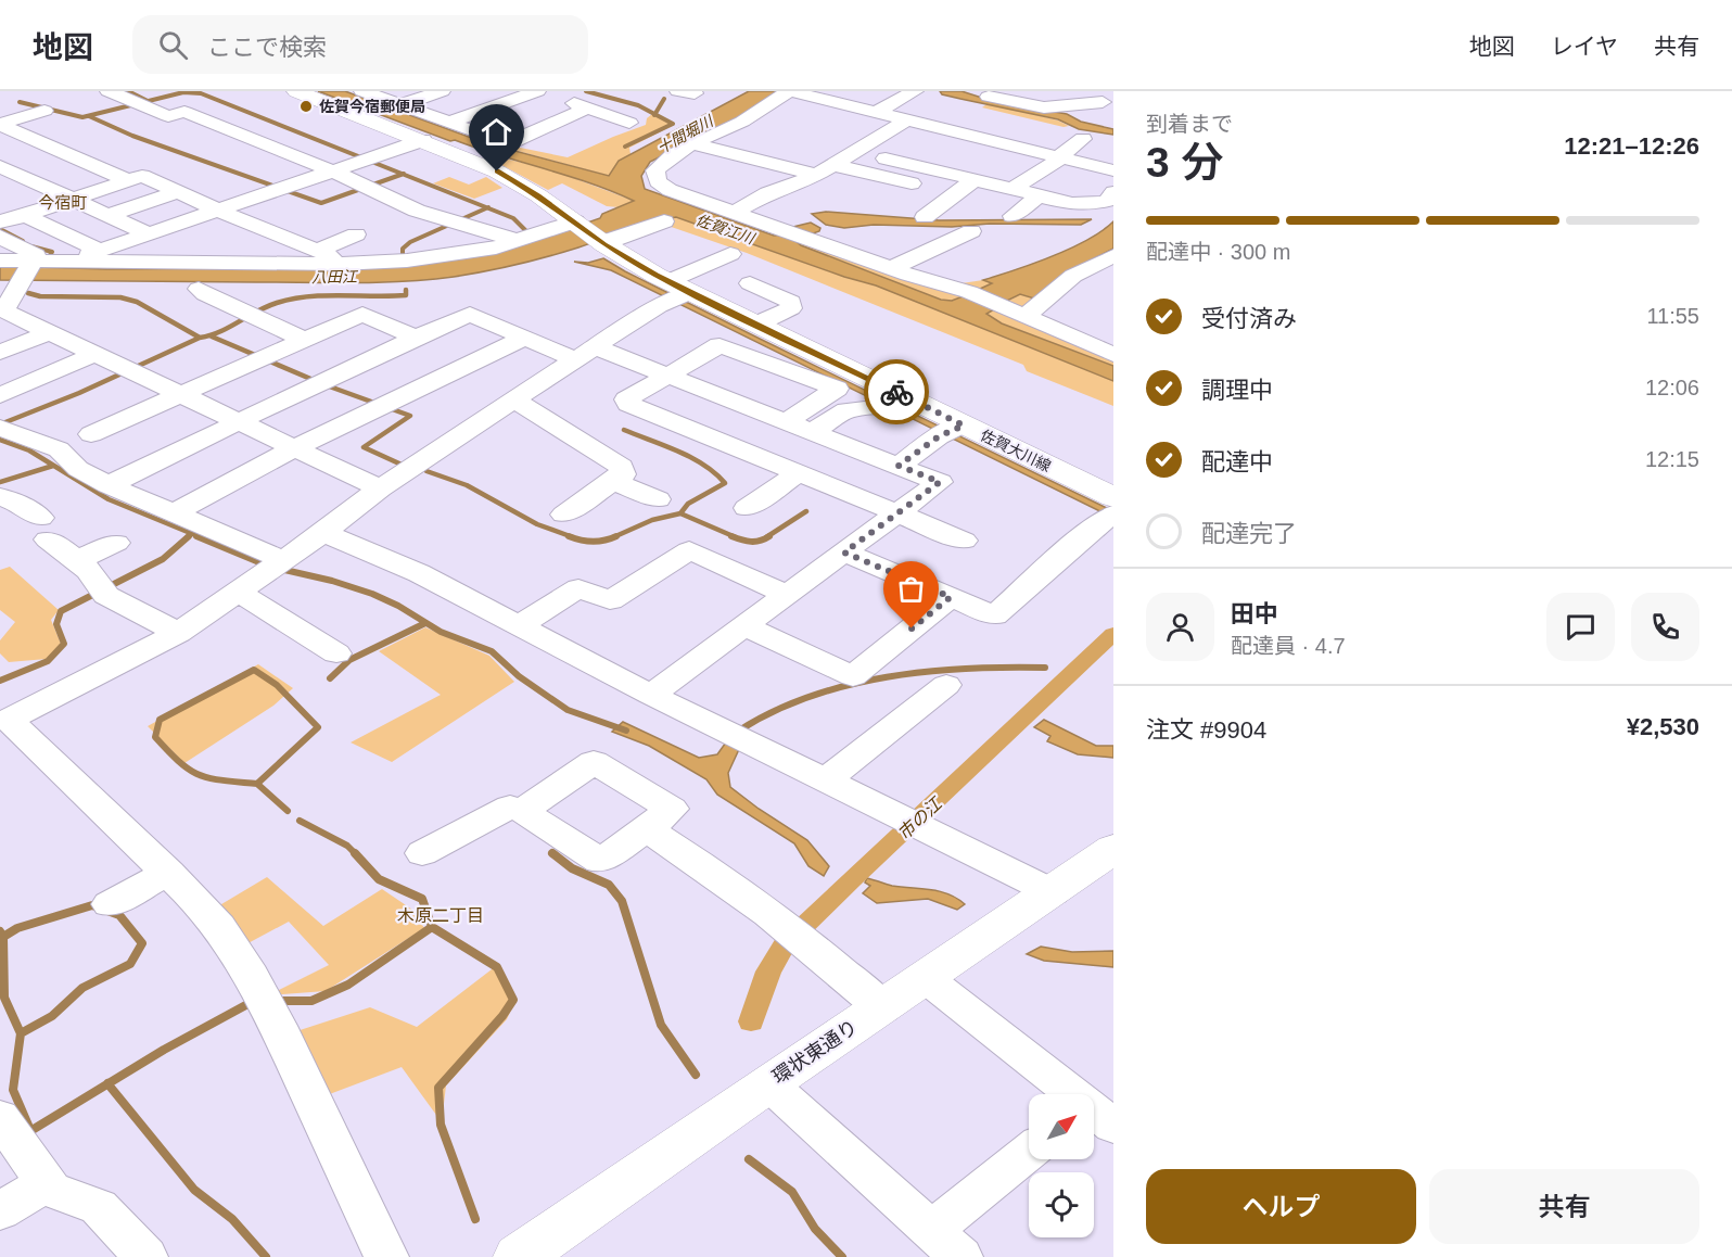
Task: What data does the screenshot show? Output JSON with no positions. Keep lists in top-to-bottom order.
{
  "streets": {
    "main road": ["佐賀大川線", "環状東通り"]
  },
  "districts": ["今宿町", "木原二丁目"],
  "water": [
    "十間堀川",
    "佐賀江川",
    "八田江",
    "市の江"
  ],
  "places": ["佐賀今宿郵便局"],
  "north": "top right",
  "page": {
    "header": "地図",
    "search": "ここで検索",
    "nav": ["地図", "レイヤ", "共有"],
    "heading": ["3 分", "到着まで", "12:21–12:26"],
    "panel": [
      "田中",
      "配達員 · 4.7",
      "注文 #9904",
      "¥2,530"
    ],
    "bar": "配達中 · 300 m",
    "list": [
      ["受付済み", "11:55"],
      ["調理中", "12:06"],
      ["配達中", "12:15"],
      "配達完了"
    ],
    "buttons": ["ヘルプ", "共有"]
  }
}
